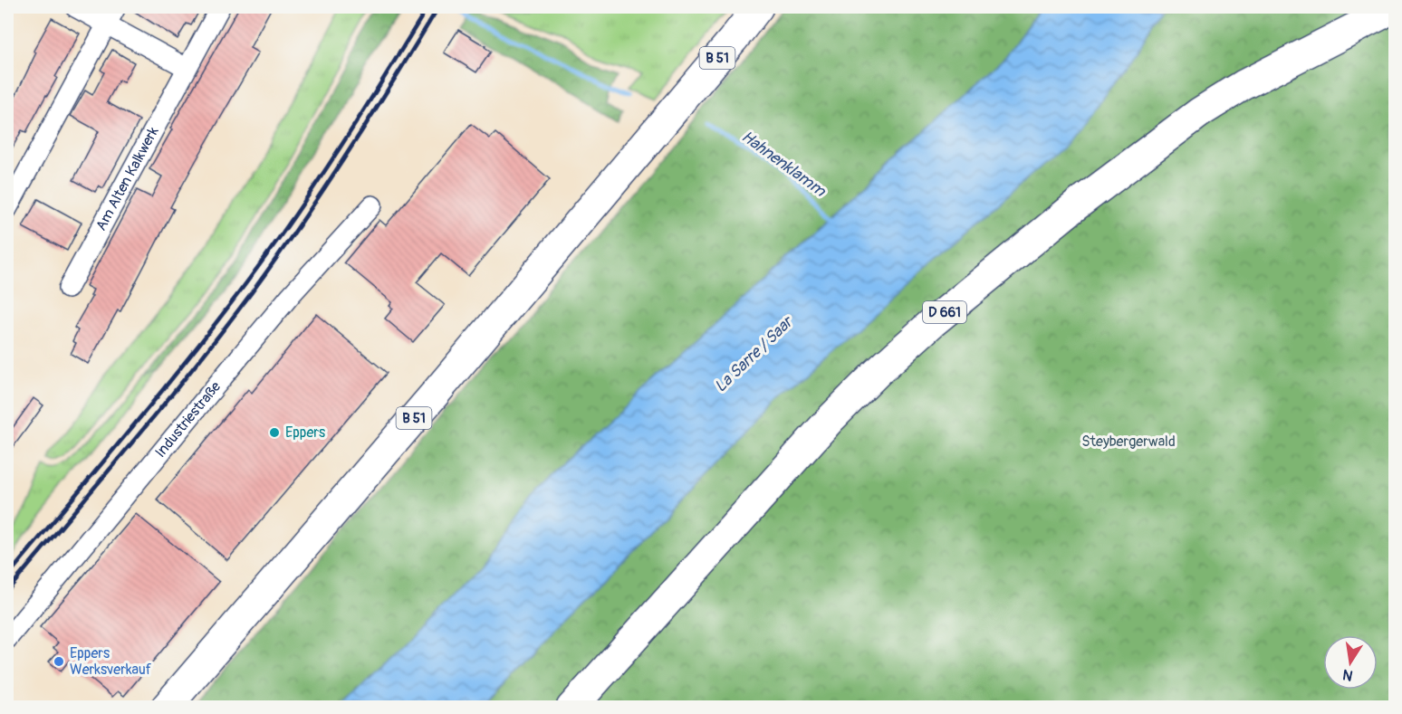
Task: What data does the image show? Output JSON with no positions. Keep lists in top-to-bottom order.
{
  "streets": {
    "main road": ["B 51", "D 661"],
    "street": ["Am Alten Kalkwerk", "Industriestraße"]
  },
  "water": ["Hahnenklamm", "La Sarre / Saar"],
  "parks": ["Steybergerwald"],
  "places": ["Eppers", "Eppers Werksverkauf"],
  "north": "bottom"
}
